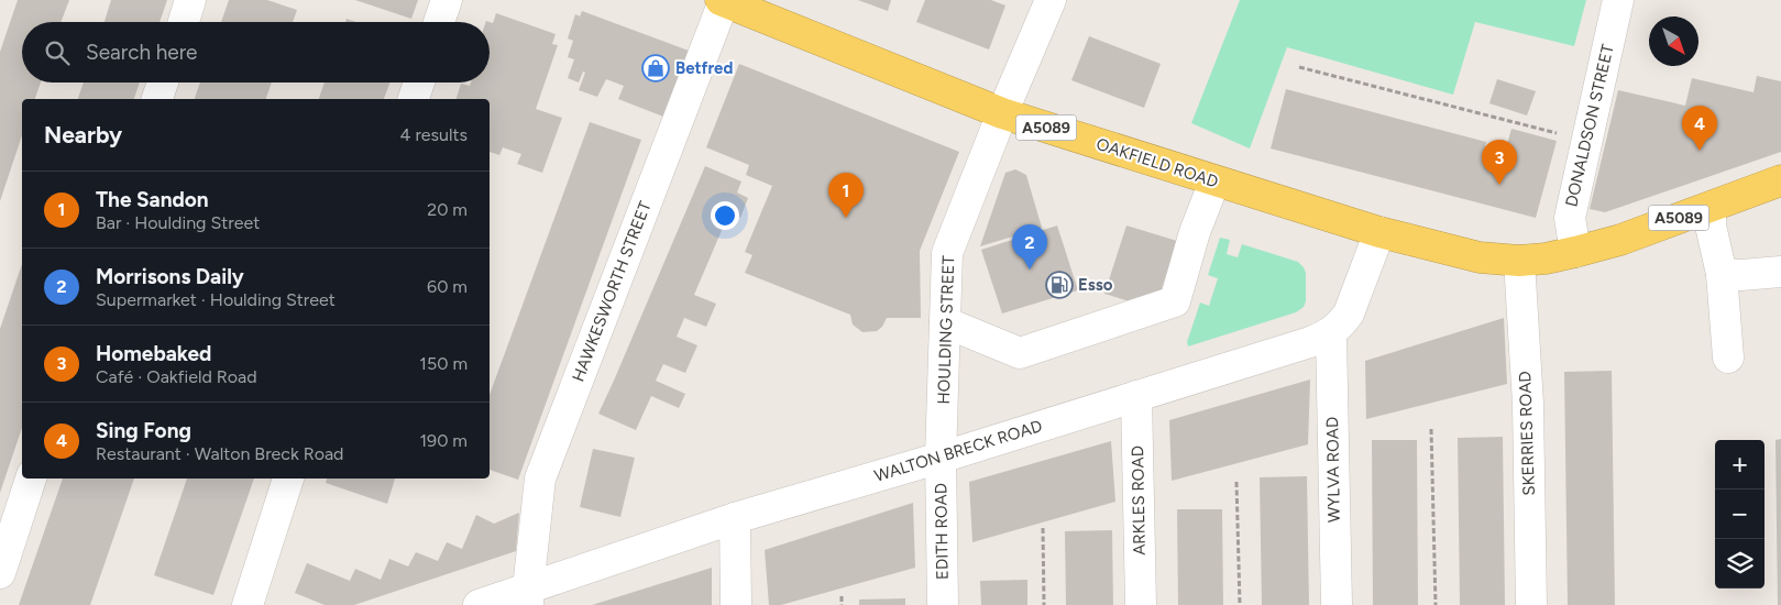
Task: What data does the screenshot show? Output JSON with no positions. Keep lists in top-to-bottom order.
{
  "streets": {
    "highway": ["A5089", "OAKFIELD ROAD"],
    "street": [
      "DONALDSON STREET",
      "HAWKESWORTH STREET",
      "HOULDING STREET",
      "SKERRIES ROAD",
      "WALTON BRECK ROAD",
      "WYLVA ROAD",
      "ARKLES ROAD",
      "EDITH ROAD"
    ]
  },
  "crossings": [
    ["DONALDSON STREET", "A5089"],
    ["DONALDSON STREET", "OAKFIELD ROAD"],
    ["A5089", "OAKFIELD ROAD"],
    ["OAKFIELD ROAD", "HAWKESWORTH STREET"],
    ["OAKFIELD ROAD", "HOULDING STREET"],
    ["OAKFIELD ROAD", "SKERRIES ROAD"],
    ["OAKFIELD ROAD", "WALTON BRECK ROAD"],
    ["HAWKESWORTH STREET", "WALTON BRECK ROAD"],
    ["HOULDING STREET", "WALTON BRECK ROAD"],
    ["HOULDING STREET", "EDITH ROAD"],
    ["WALTON BRECK ROAD", "WYLVA ROAD"],
    ["WALTON BRECK ROAD", "ARKLES ROAD"],
    ["WALTON BRECK ROAD", "EDITH ROAD"]
  ],
  "places": {
    "shop": ["Betfred"],
    "fuel station": ["Esso"]
  },
  "north": "bottom right",
  "page": {
    "search": "Search here",
    "heading": ["Nearby", "4 results"],
    "pins": [
      "4",
      "3",
      "1",
      "2"
    ],
    "list": [
      {
        "mark": "1",
        "name": "The Sandon",
        "note": "Bar · Houlding Street",
        "value": "20 m"
      },
      {
        "mark": "2",
        "name": "Morrisons Daily",
        "note": "Supermarket · Houlding Street",
        "value": "60 m"
      },
      {
        "mark": "3",
        "name": "Homebaked",
        "note": "Café · Oakfield Road",
        "value": "150 m"
      },
      {
        "mark": "4",
        "name": "Sing Fong",
        "note": "Restaurant · Walton Breck Road",
        "value": "190 m"
      }
    ],
    "map_buttons": ["+", "−"]
  }
}
